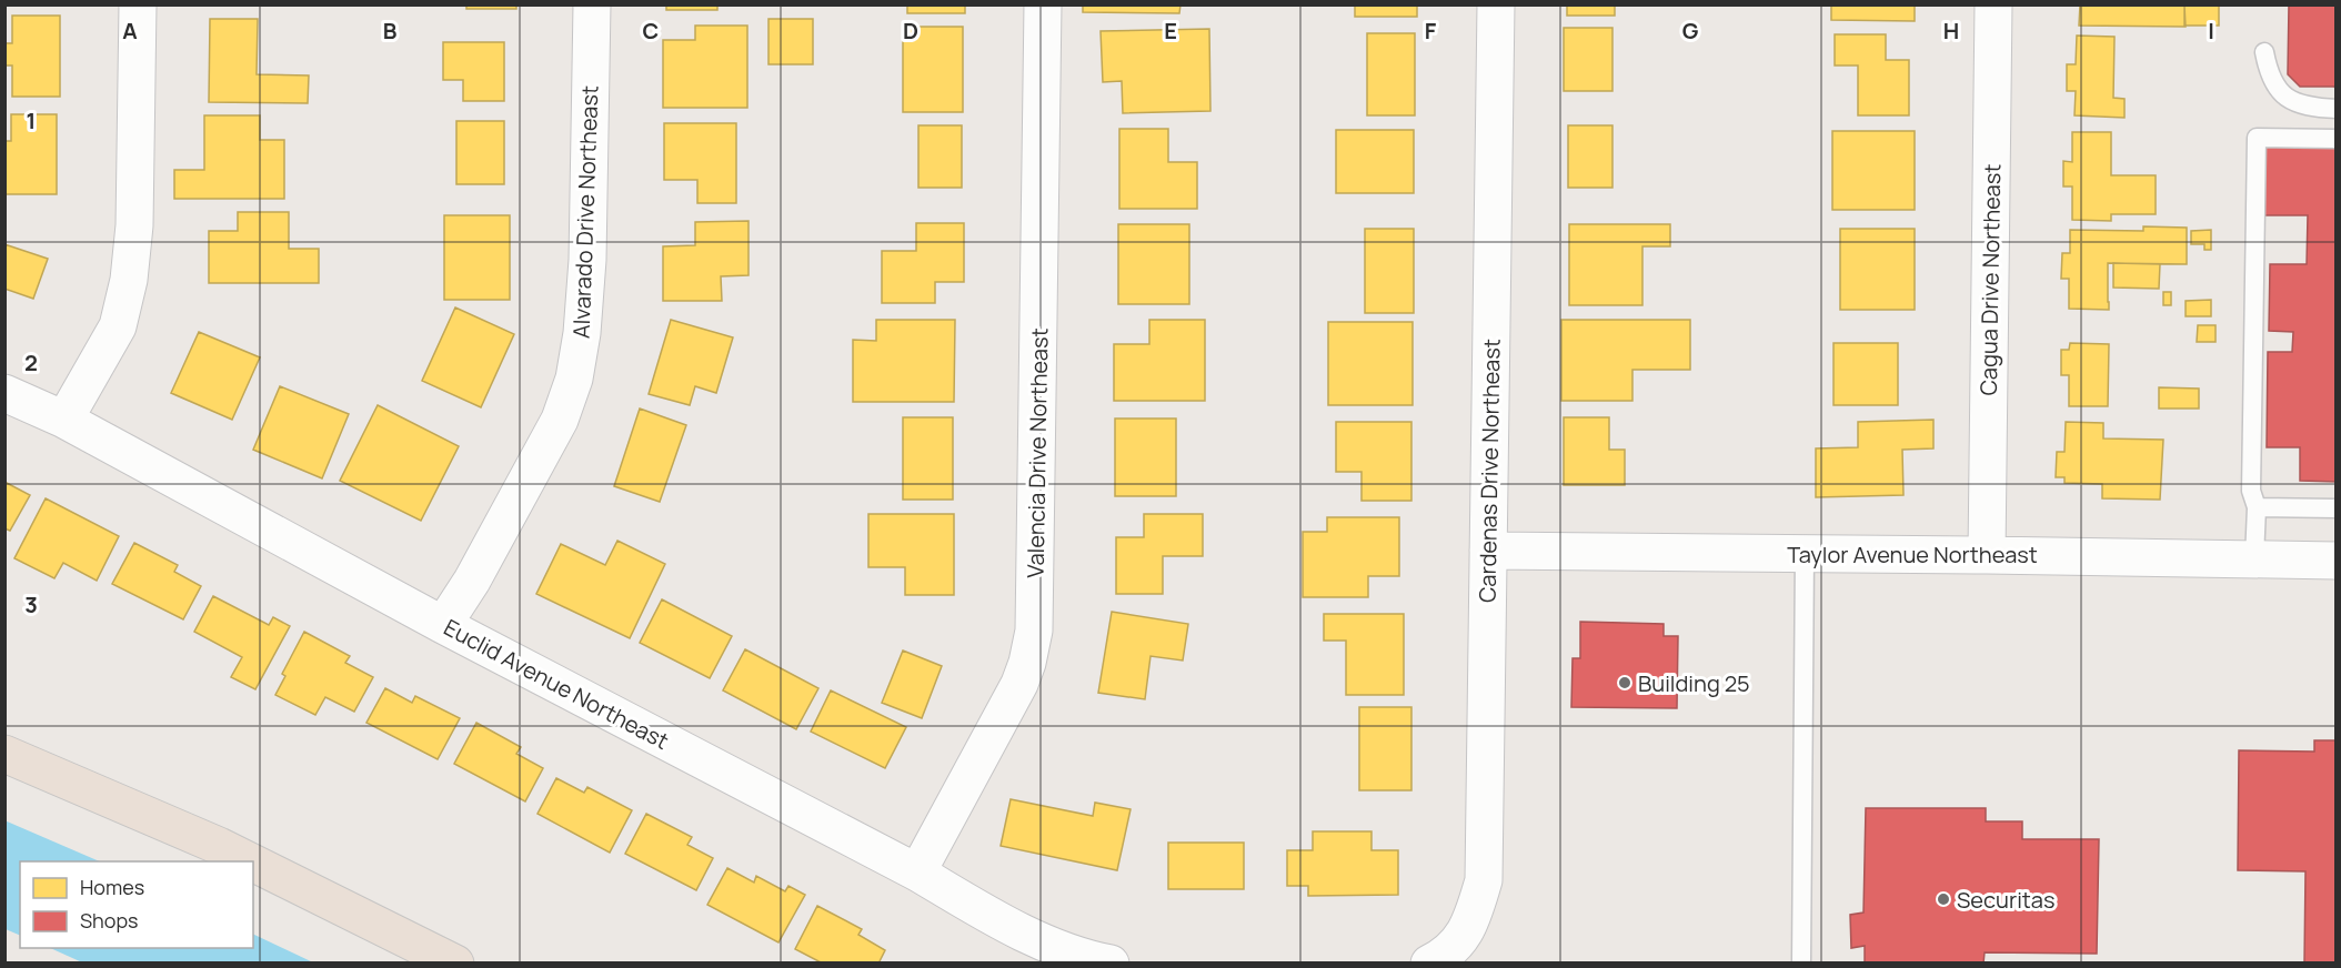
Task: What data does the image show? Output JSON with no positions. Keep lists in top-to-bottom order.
{
  "streets": {
    "street": [
      "Alvarado Drive Northeast",
      "Cagua Drive Northeast",
      "Valencia Drive Northeast",
      "Cardenas Drive Northeast",
      "Taylor Avenue Northeast",
      "Euclid Avenue Northeast"
    ]
  },
  "crossings": [
    ["Alvarado Drive Northeast", "Euclid Avenue Northeast"],
    ["Cagua Drive Northeast", "Taylor Avenue Northeast"],
    ["Valencia Drive Northeast", "Euclid Avenue Northeast"],
    ["Cardenas Drive Northeast", "Taylor Avenue Northeast"]
  ],
  "places": ["Building 25", "Securitas"],
  "legend": ["Homes", "Shops"],
  "grid": {
    "columns": [
      "A",
      "B",
      "C",
      "D",
      "E",
      "F",
      "G",
      "H",
      "I"
    ],
    "rows": ["1", "2", "3"]
  }
}
